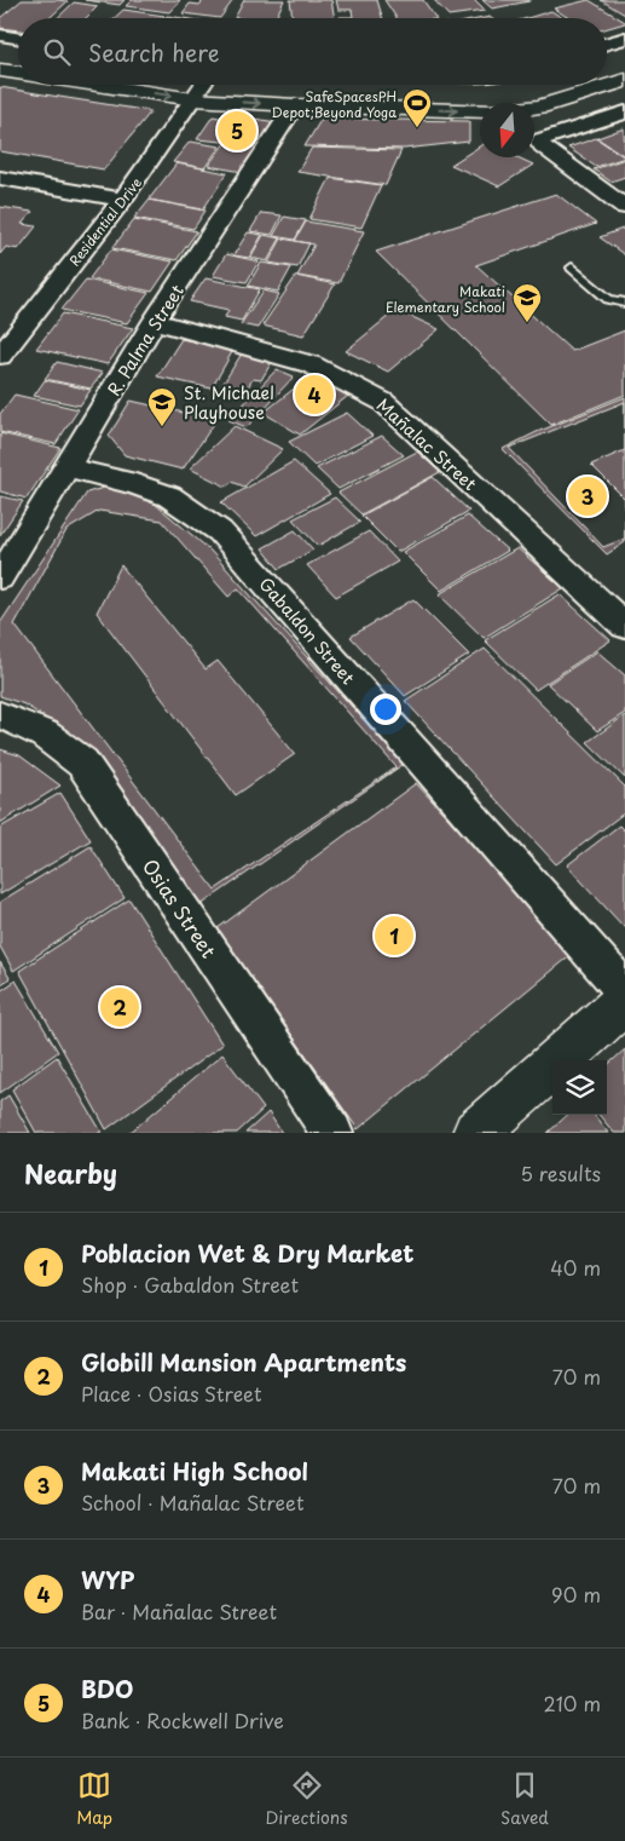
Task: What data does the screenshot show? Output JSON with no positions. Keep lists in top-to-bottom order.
{
  "streets": {
    "street": [
      "Residential Drive",
      "R. Palma Street",
      "Mañalac Street",
      "Gabaldon Street",
      "Osias Street"
    ]
  },
  "crossings": [
    ["R. Palma Street", "Mañalac Street"],
    ["R. Palma Street", "Gabaldon Street"]
  ],
  "places": {
    "sports": ["SafeSpacesPH Depot;Beyond Yoga"],
    "school or university": ["Makati Elementary School", "St. Michael Playhouse"]
  },
  "north": "bottom",
  "page": {
    "search": "Search here",
    "pins": [
      "5",
      "4",
      "3",
      "1",
      "2"
    ],
    "heading": ["Nearby", "5 results"],
    "list": [
      {
        "mark": "1",
        "name": "Poblacion Wet & Dry Market",
        "note": "Shop · Gabaldon Street",
        "value": "40 m"
      },
      {
        "mark": "2",
        "name": "Globill Mansion Apartments",
        "note": "Place · Osias Street",
        "value": "70 m"
      },
      {
        "mark": "3",
        "name": "Makati High School",
        "note": "School · Mañalac Street",
        "value": "70 m"
      },
      {
        "mark": "4",
        "name": "WYP",
        "note": "Bar · Mañalac Street",
        "value": "90 m"
      },
      {
        "mark": "5",
        "name": "BDO",
        "note": "Bank · Rockwell Drive",
        "value": "210 m"
      }
    ],
    "nav": ["Map", "Directions", "Saved"]
  }
}
